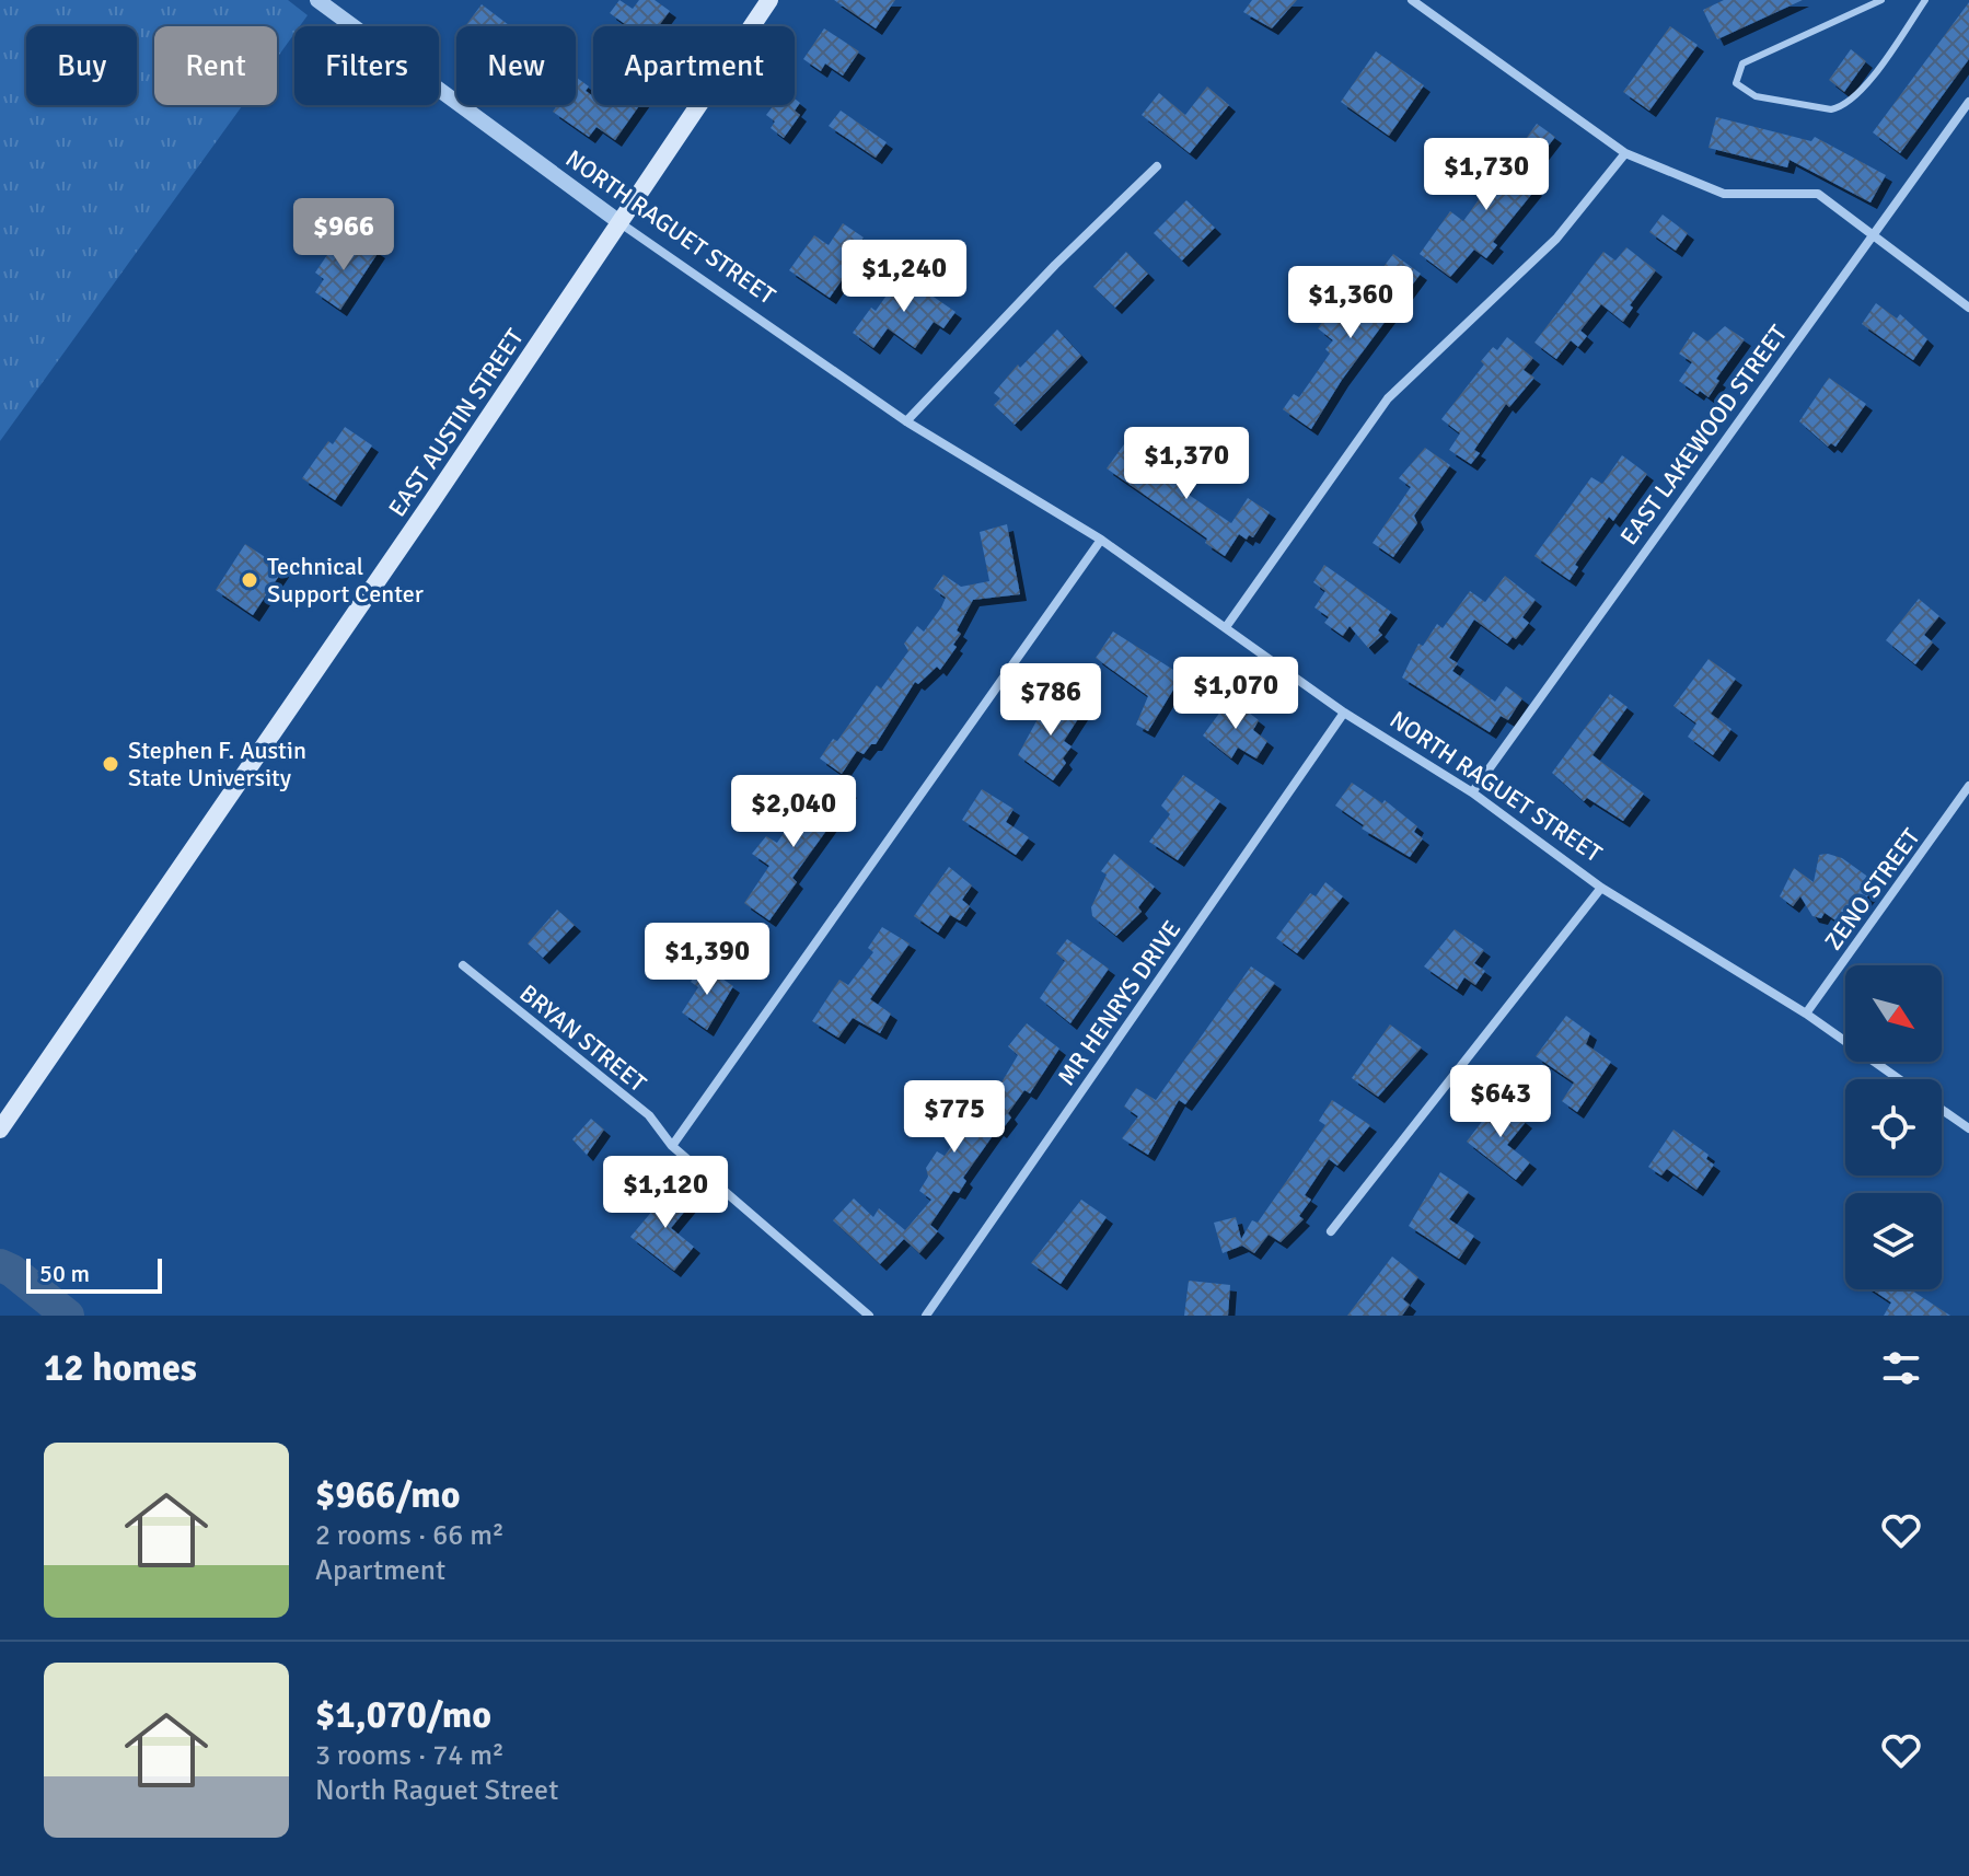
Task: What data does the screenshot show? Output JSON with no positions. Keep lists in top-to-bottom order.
{
  "streets": {
    "main road": ["EAST AUSTIN STREET"],
    "street": [
      "NORTH RAGUET STREET",
      "EAST LAKEWOOD STREET",
      "ZENO STREET",
      "MR HENRYS DRIVE",
      "BRYAN STREET"
    ]
  },
  "crossings": [
    ["NORTH RAGUET STREET", "EAST AUSTIN STREET"],
    ["NORTH RAGUET STREET", "EAST LAKEWOOD STREET"],
    ["NORTH RAGUET STREET", "ZENO STREET"],
    ["NORTH RAGUET STREET", "MR HENRYS DRIVE"]
  ],
  "places": ["Technical Support Center", "Stephen F. Austin State University"],
  "scale_bar": "50 m",
  "north": "bottom right",
  "page": {
    "chip": [
      "Buy",
      "Rent",
      "Filters",
      "New",
      "Apartment"
    ],
    "price": [
      "$1,730",
      "$966",
      "$1,240",
      "$1,360",
      "$1,370",
      "$1,070",
      "$786",
      "$2,040",
      "$1,390",
      "$643",
      "$775",
      "$1,120"
    ],
    "scale": "50 m",
    "heading": "12 homes",
    "list": [
      {
        "name": "$966/mo",
        "note": "2 rooms · 66 m² · Apartment"
      },
      {
        "name": "$1,070/mo",
        "note": "3 rooms · 74 m² · North Raguet Street"
      }
    ]
  }
}
